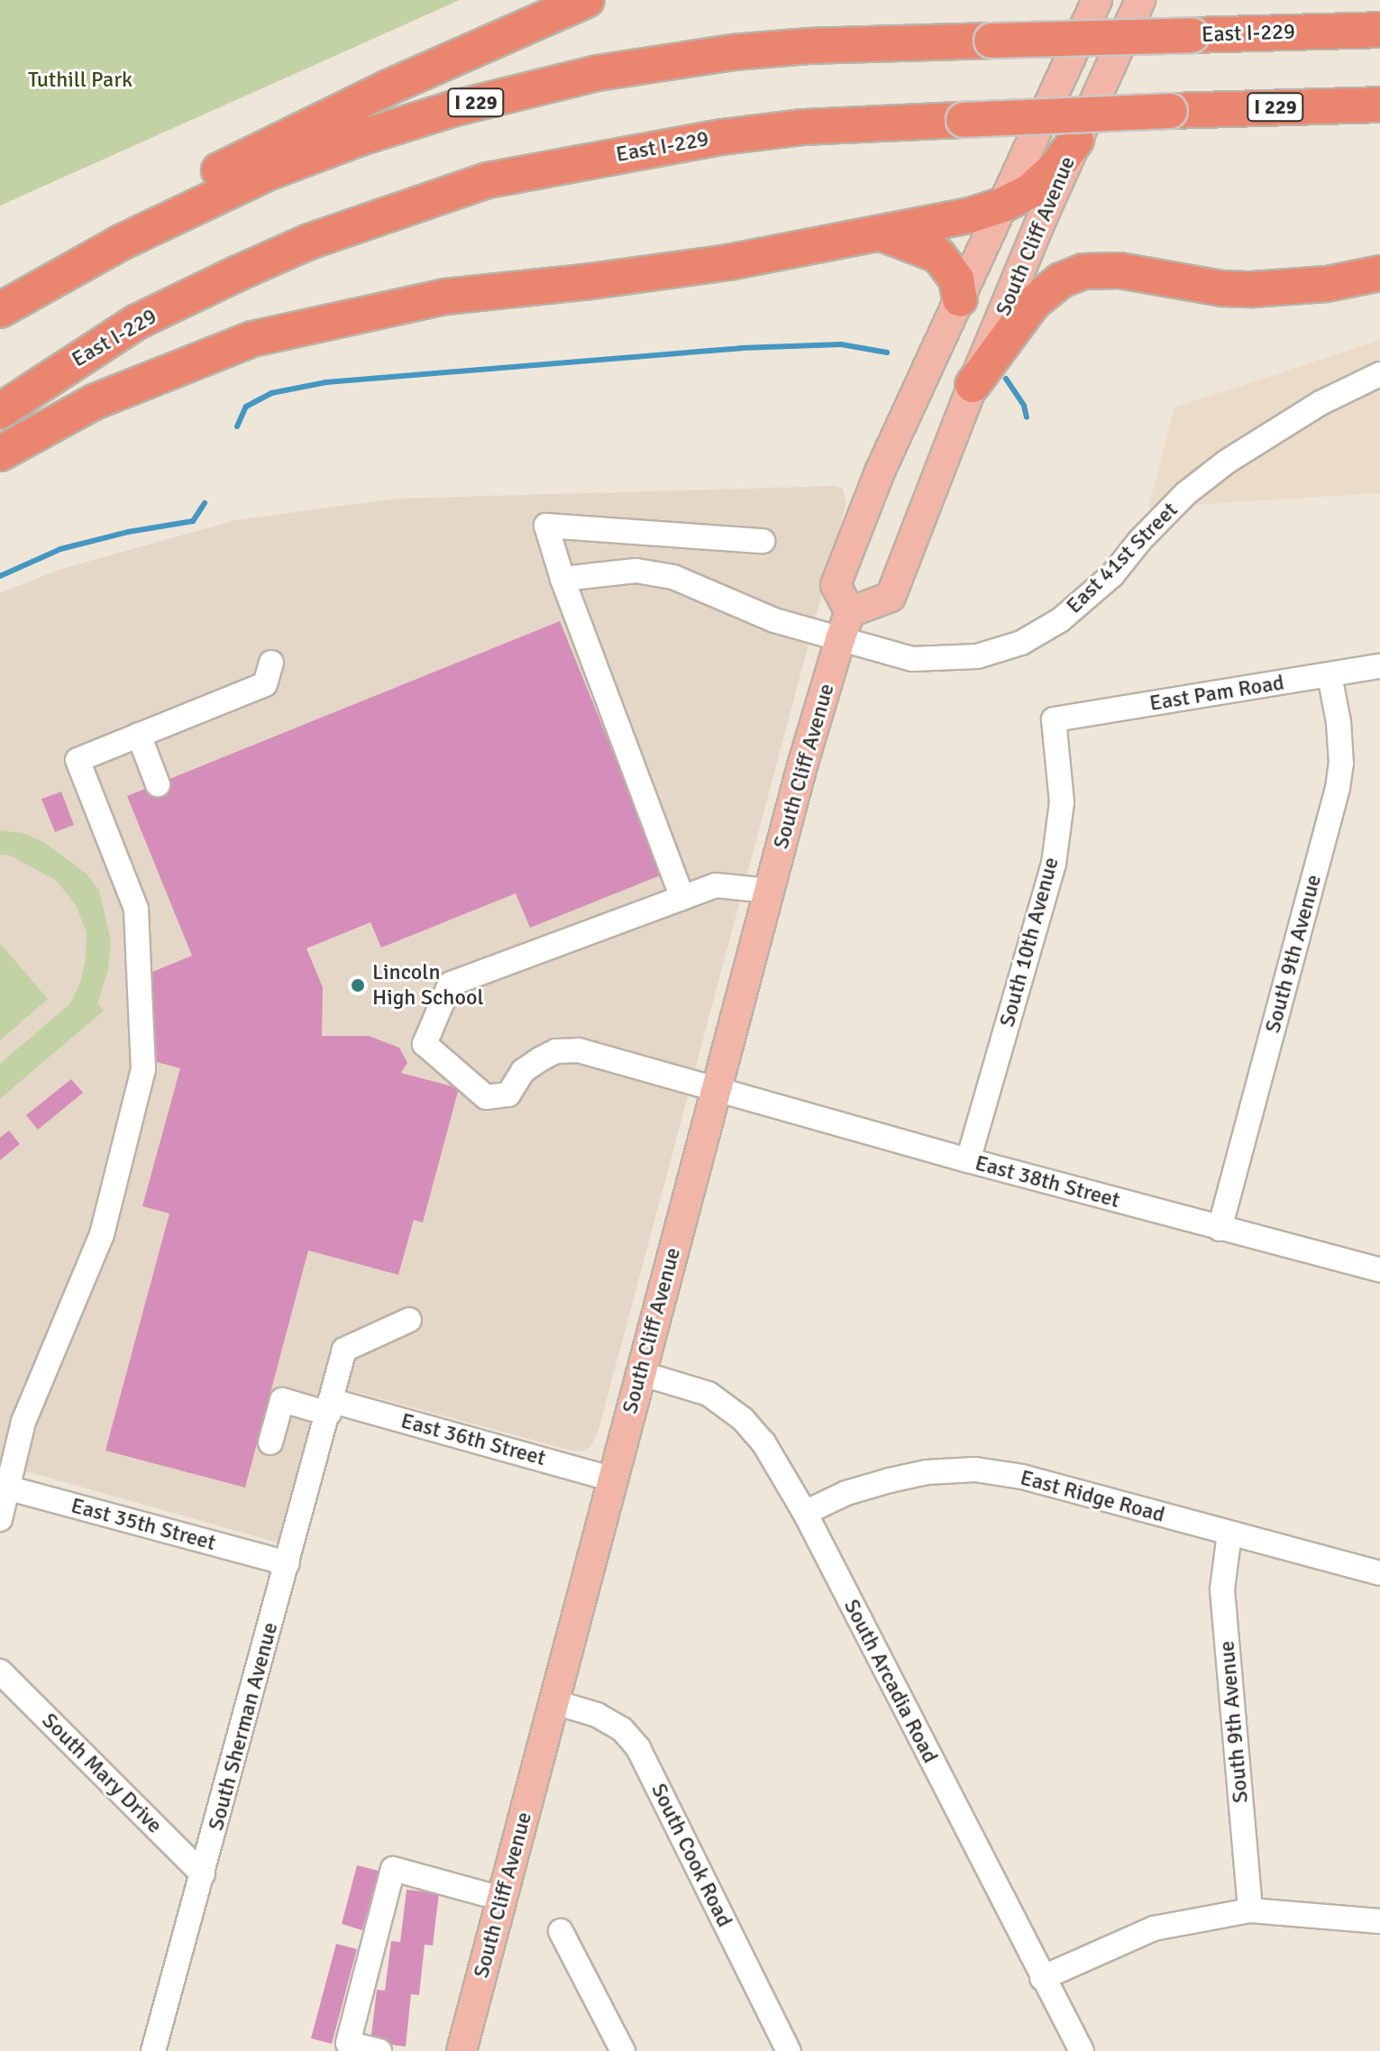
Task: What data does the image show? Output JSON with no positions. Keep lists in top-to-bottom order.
{
  "streets": {
    "highway": ["East I-229", "I 229"],
    "main road": ["South Cliff Avenue"],
    "street": [
      "East 41st Street",
      "East Pam Road",
      "South 10th Avenue",
      "South 9th Avenue",
      "East 38th Street",
      "East 36th Street",
      "East Ridge Road",
      "East 35th Street",
      "South Arcadia Road",
      "South Sherman Avenue",
      "South Mary Drive",
      "South Cook Road"
    ]
  },
  "crossings": [
    ["South Cliff Avenue", "East 41st Street"],
    ["South Cliff Avenue", "East 38th Street"],
    ["South Cliff Avenue", "East 36th Street"],
    ["South Cliff Avenue", "South Arcadia Road"],
    ["South Cliff Avenue", "South Cook Road"],
    ["East Pam Road", "South 10th Avenue"],
    ["East Pam Road", "South 9th Avenue"],
    ["South 10th Avenue", "East 38th Street"],
    ["South 9th Avenue", "East 38th Street"],
    ["South 9th Avenue", "East Ridge Road"],
    ["East 36th Street", "South Sherman Avenue"],
    ["East Ridge Road", "South Arcadia Road"],
    ["East 35th Street", "South Sherman Avenue"],
    ["South Sherman Avenue", "South Mary Drive"]
  ],
  "parks": ["Tuthill Park"],
  "places": ["Lincoln High School"]
}
